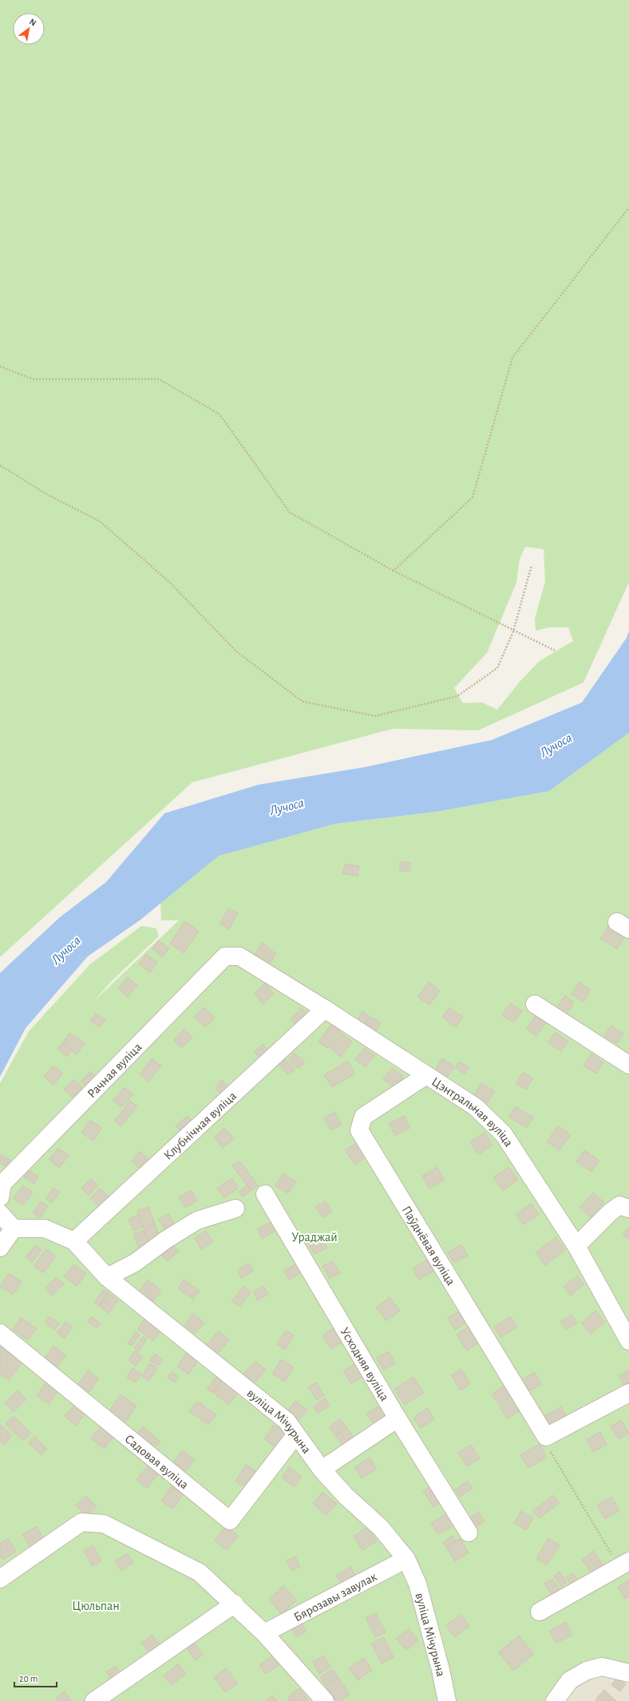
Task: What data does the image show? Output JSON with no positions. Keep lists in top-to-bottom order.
{
  "streets": {
    "street": [
      "Рачная вуліца",
      "Цэнтральная вуліца",
      "Клубнічная вуліца",
      "Паўднёвая вуліца",
      "Усходняя вуліца",
      "вуліца Мічурына",
      "Садовая вуліца",
      "Бярозавы завулак"
    ]
  },
  "crossings": [
    ["Рачная вуліца", "Цэнтральная вуліца"],
    ["Цэнтральная вуліца", "Клубнічная вуліца"],
    ["Цэнтральная вуліца", "Паўднёвая вуліца"],
    ["Клубнічная вуліца", "вуліца Мічурына"],
    ["вуліца Мічурына", "Садовая вуліца"],
    ["вуліца Мічурына", "Бярозавы завулак"]
  ],
  "water": ["Лучоса"],
  "parks": ["Ураджай", "Цюльпан"],
  "scale_bar": "20 m",
  "north": "top right"
}
